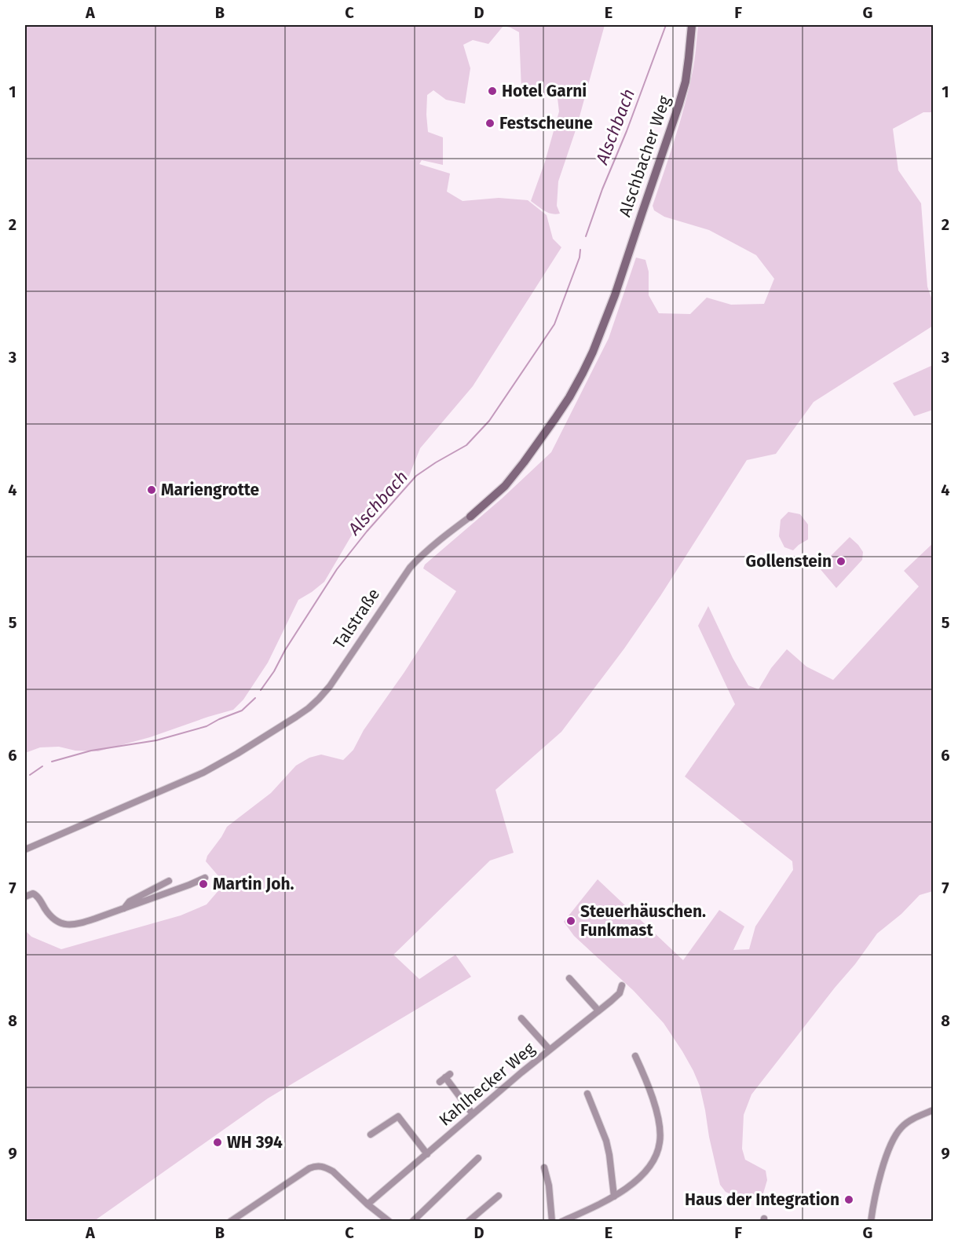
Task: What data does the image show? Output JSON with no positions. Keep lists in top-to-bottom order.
{
  "streets": {
    "street": ["Alschbacher Weg", "Talstraße", "Kahlhecker Weg"]
  },
  "crossings": [
    ["Alschbacher Weg", "Talstraße"]
  ],
  "water": ["Alschbach"],
  "places": [
    "Hotel Garni",
    "Festscheune",
    "Mariengrotte",
    "Gollenstein",
    "Martin Joh.",
    "Steuerhäuschen. Funkmast",
    "WH 394",
    "Haus der Integration"
  ],
  "grid": {
    "columns": [
      "A",
      "B",
      "C",
      "D",
      "E",
      "F",
      "G"
    ],
    "rows": [
      "1",
      "2",
      "3",
      "4",
      "5",
      "6",
      "7",
      "8",
      "9"
    ]
  }
}
